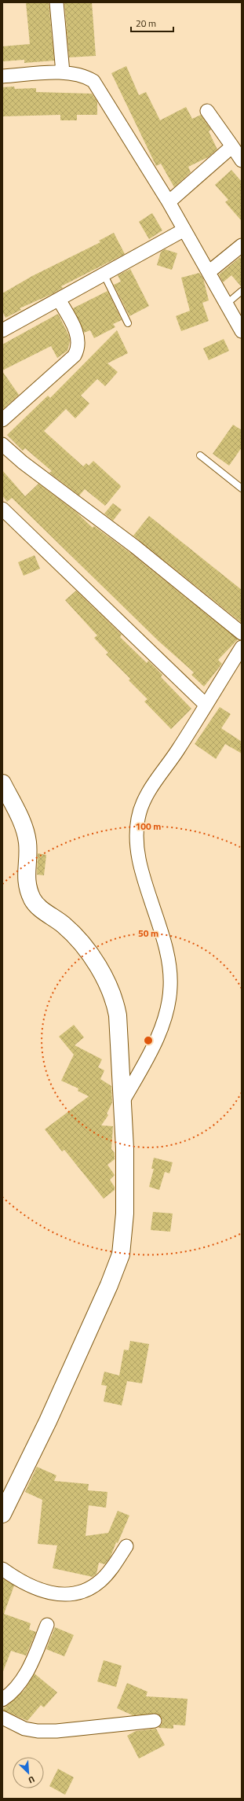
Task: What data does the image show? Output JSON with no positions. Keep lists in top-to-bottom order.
{
  "scale_bar": "20 m",
  "north": "bottom right",
  "rings": ["100 m", "50 m"]
}
